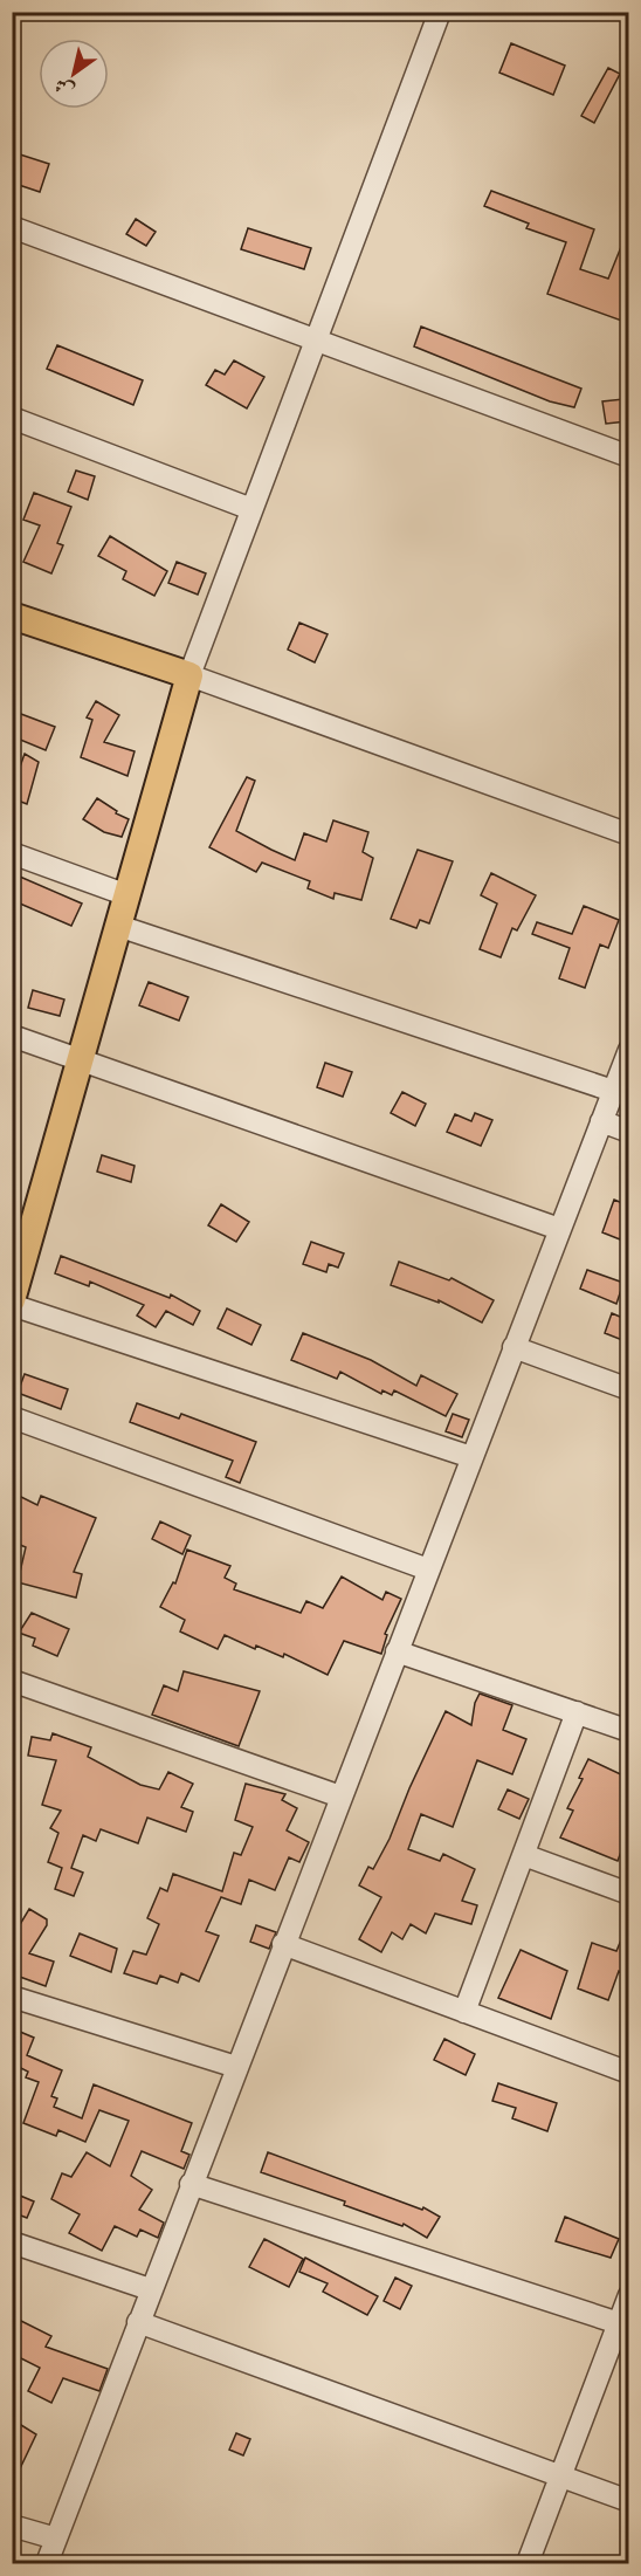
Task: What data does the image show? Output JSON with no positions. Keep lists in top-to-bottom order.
{
  "north": "bottom left"
}
